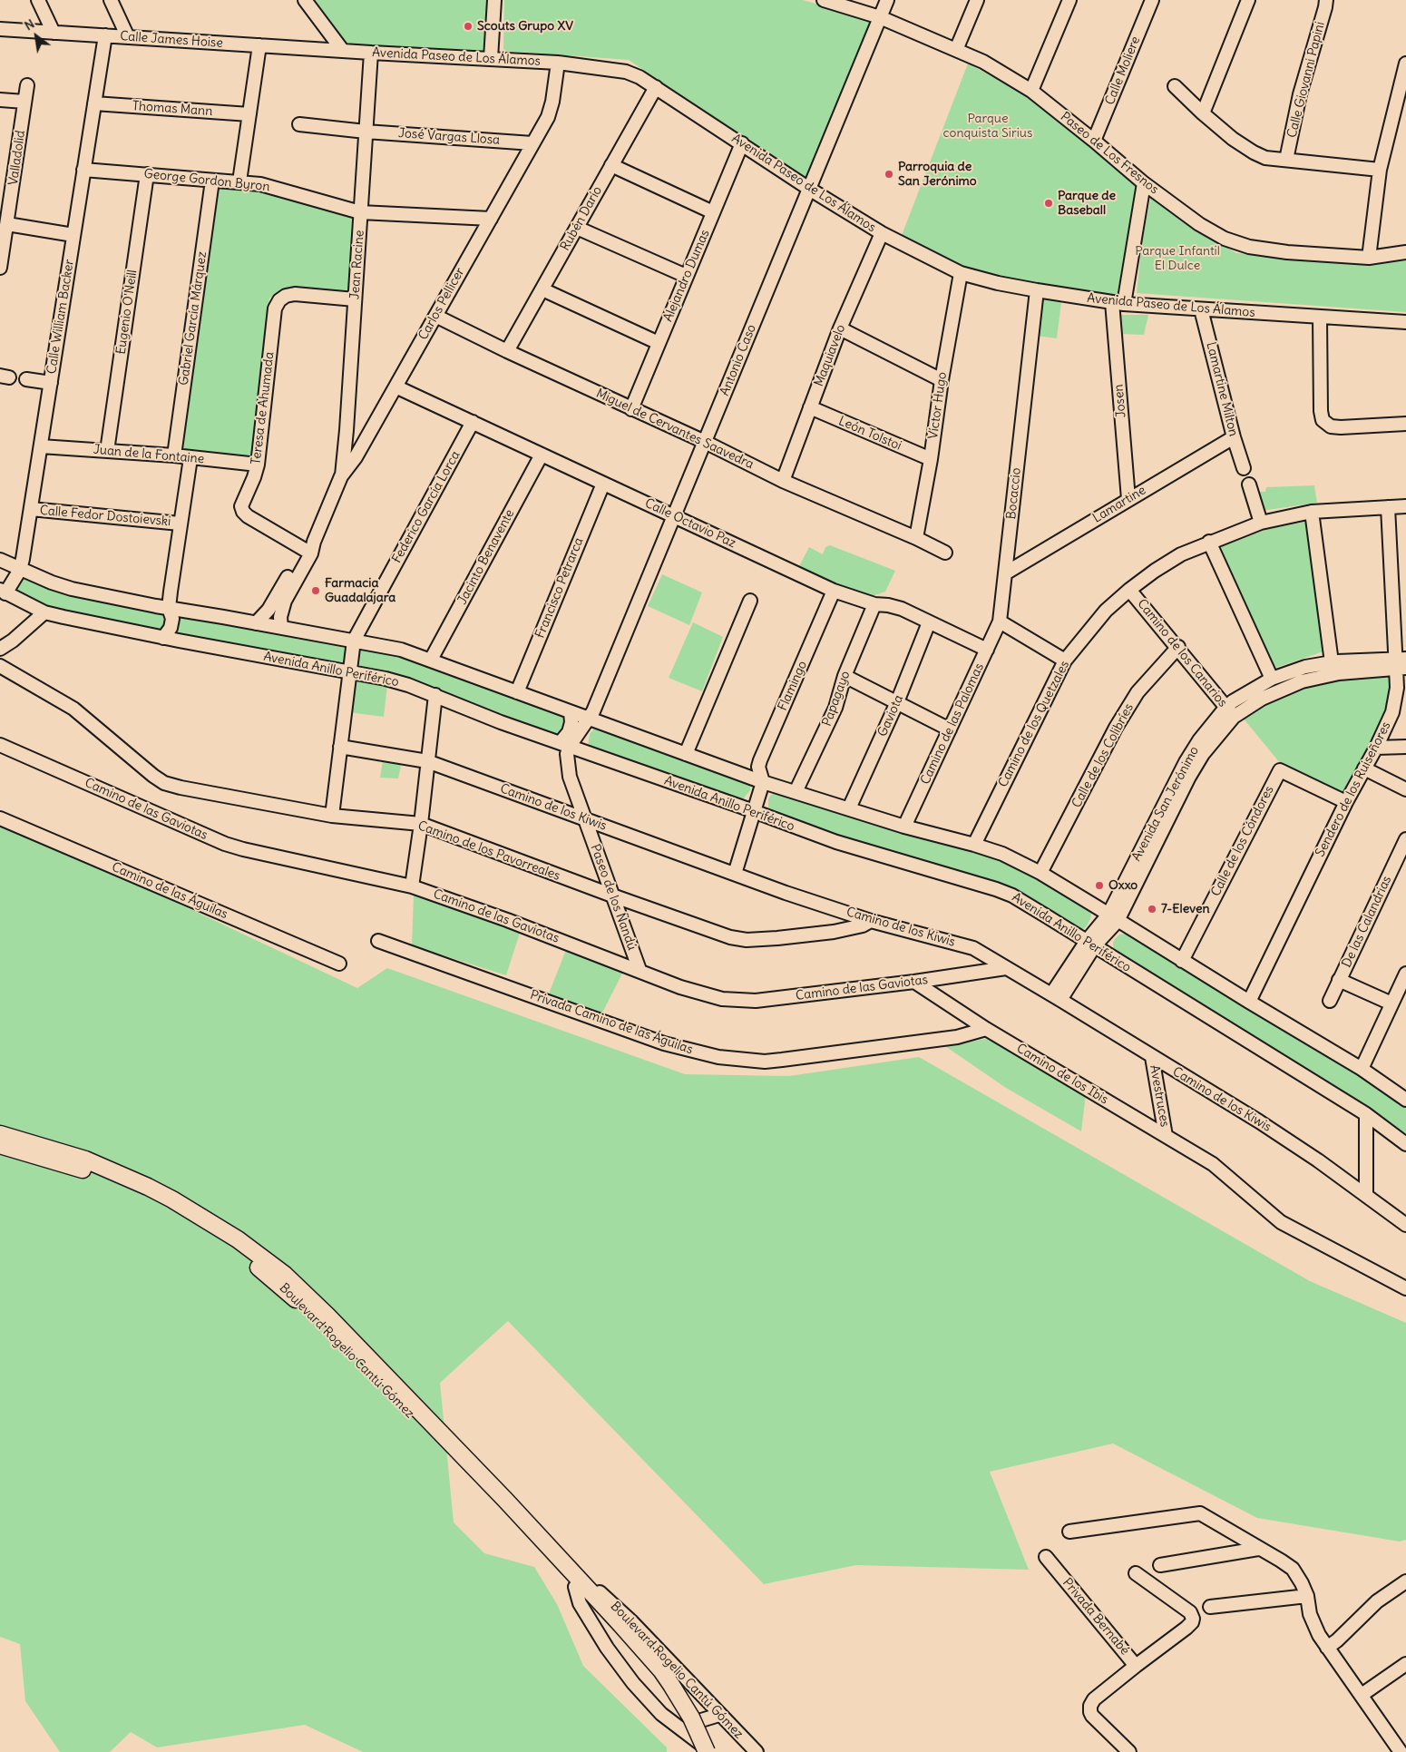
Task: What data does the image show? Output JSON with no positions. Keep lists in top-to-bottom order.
{
  "streets": {
    "main road": ["Boulevard Rogelio Cantú Gómez"],
    "street": [
      "Calle James Hoise",
      "Avenida Paseo de Los Álamos",
      "Calle Moliere",
      "Calle Giovanni Papini",
      "Thomas Mann",
      "José Vargas Llosa",
      "Paseo de Los Fresnos",
      "Valladolid",
      "George Gordon Byron",
      "Rubén Darío",
      "Jean Racine",
      "Alejandro Dumas",
      "Carlos Pellicer",
      "Eugenio O'Neill",
      "Calle William Backer",
      "Gabriel García Márquez",
      "Maquiavelo",
      "Antonio Caso",
      "Lamartine Milton",
      "Josen",
      "Víctor Hugo",
      "Teresa de Ahumada",
      "Miguel de Cervantes Saavedra",
      "León Tolstoi",
      "Juan de la Fontaine",
      "Bocaccio",
      "Lamartine",
      "Federico García Lorca",
      "Calle Fedor Dostoievski",
      "Calle Octavio Paz",
      "Jacinto Benavente",
      "Francisco Petrarca",
      "Camino de los Canarios",
      "Avenida Anillo Periférico",
      "Flamingo",
      "Papagayo",
      "Gaviota",
      "Camino de las Palomas",
      "Camino de los Quetzales",
      "Calle de los Colibríes",
      "Sendero de los Ruiseñores",
      "Avenida San Jerónimo",
      "Camino de los Kiwis",
      "Camino de las Gaviotas",
      "Calle de los Cóndores",
      "Camino de los Pavorreales",
      "Camino de las Águilas",
      "Paseo de los Ñandú",
      "De las Calandrias",
      "Privada Camino de las Águilas",
      "Camino de los Ibis",
      "Avestruces",
      "Privada Bernabé"
    ]
  },
  "crossings": [
    ["Calle James Hoise", "Avenida Paseo de Los Álamos"],
    ["Calle James Hoise", "Calle William Backer"],
    ["Avenida Paseo de Los Álamos", "Rubén Darío"],
    ["Avenida Paseo de Los Álamos", "Jean Racine"],
    ["Avenida Paseo de Los Álamos", "Alejandro Dumas"],
    ["Avenida Paseo de Los Álamos", "Carlos Pellicer"],
    ["Avenida Paseo de Los Álamos", "Maquiavelo"],
    ["Avenida Paseo de Los Álamos", "Antonio Caso"],
    ["Avenida Paseo de Los Álamos", "Lamartine Milton"],
    ["Avenida Paseo de Los Álamos", "Josen"],
    ["Avenida Paseo de Los Álamos", "Víctor Hugo"],
    ["Avenida Paseo de Los Álamos", "Bocaccio"],
    ["Calle Moliere", "Paseo de Los Fresnos"],
    ["Thomas Mann", "Calle William Backer"],
    ["José Vargas Llosa", "Jean Racine"],
    ["José Vargas Llosa", "Carlos Pellicer"],
    ["Paseo de Los Fresnos", "Antonio Caso"],
    ["Paseo de Los Fresnos", "Josen"],
    ["George Gordon Byron", "Jean Racine"],
    ["George Gordon Byron", "Carlos Pellicer"],
    ["George Gordon Byron", "Eugenio O'Neill"],
    ["George Gordon Byron", "Calle William Backer"],
    ["George Gordon Byron", "Gabriel García Márquez"],
    ["Rubén Darío", "Miguel de Cervantes Saavedra"],
    ["Jean Racine", "Carlos Pellicer"],
    ["Jean Racine", "Teresa de Ahumada"],
    ["Alejandro Dumas", "Miguel de Cervantes Saavedra"],
    ["Carlos Pellicer", "Teresa de Ahumada"],
    ["Carlos Pellicer", "Miguel de Cervantes Saavedra"],
    ["Carlos Pellicer", "Calle Octavio Paz"],
    ["Eugenio O'Neill", "Juan de la Fontaine"],
    ["Calle William Backer", "Juan de la Fontaine"],
    ["Calle William Backer", "Calle Fedor Dostoievski"],
    ["Calle William Backer", "Avenida Anillo Periférico"],
    ["Gabriel García Márquez", "Juan de la Fontaine"],
    ["Maquiavelo", "Miguel de Cervantes Saavedra"],
    ["Maquiavelo", "León Tolstoi"],
    ["Antonio Caso", "Miguel de Cervantes Saavedra"],
    ["Antonio Caso", "Calle Octavio Paz"],
    ["Lamartine Milton", "Lamartine"],
    ["Josen", "Lamartine"],
    ["Víctor Hugo", "Miguel de Cervantes Saavedra"],
    ["Víctor Hugo", "León Tolstoi"],
    ["Teresa de Ahumada", "Juan de la Fontaine"],
    ["Bocaccio", "Lamartine"],
    ["Bocaccio", "Camino de las Palomas"],
    ["Federico García Lorca", "Calle Octavio Paz"],
    ["Calle Octavio Paz", "Jacinto Benavente"],
    ["Calle Octavio Paz", "Francisco Petrarca"],
    ["Calle Octavio Paz", "Flamingo"],
    ["Calle Octavio Paz", "Papagayo"],
    ["Calle Octavio Paz", "Gaviota"],
    ["Calle Octavio Paz", "Camino de las Palomas"],
    ["Camino de los Canarios", "Camino de los Quetzales"],
    ["Camino de los Canarios", "Calle de los Colibríes"],
    ["Camino de los Canarios", "Avenida San Jerónimo"],
    ["Avenida Anillo Periférico", "Avenida San Jerónimo"],
    ["Avenida Anillo Periférico", "Paseo de los Ñandú"],
    ["Camino de los Quetzales", "Sendero de los Ruiseñores"],
    ["Sendero de los Ruiseñores", "Avenida San Jerónimo"],
    ["Sendero de los Ruiseñores", "Calle de los Cóndores"],
    ["Avenida San Jerónimo", "Camino de los Kiwis"],
    ["Camino de los Kiwis", "Camino de las Gaviotas"],
    ["Camino de los Kiwis", "Camino de los Pavorreales"],
    ["Camino de los Kiwis", "Paseo de los Ñandú"],
    ["Camino de los Kiwis", "Avestruces"],
    ["Camino de las Gaviotas", "Paseo de los Ñandú"],
    ["Camino de las Gaviotas", "Camino de los Ibis"],
    ["Camino de los Pavorreales", "Paseo de los Ñandú"],
    ["Privada Camino de las Águilas", "Camino de los Ibis"],
    ["Camino de los Ibis", "Avestruces"]
  ],
  "parks": ["Parque conquista Sirius", "Parque Infantil El Dulce"],
  "places": [
    "Scouts Grupo XV",
    "Parroquia de San Jerónimo",
    "Parque de Baseball",
    "Farmacia Guadalajara",
    "Oxxo",
    "7-Eleven"
  ],
  "north": "top left"
}
